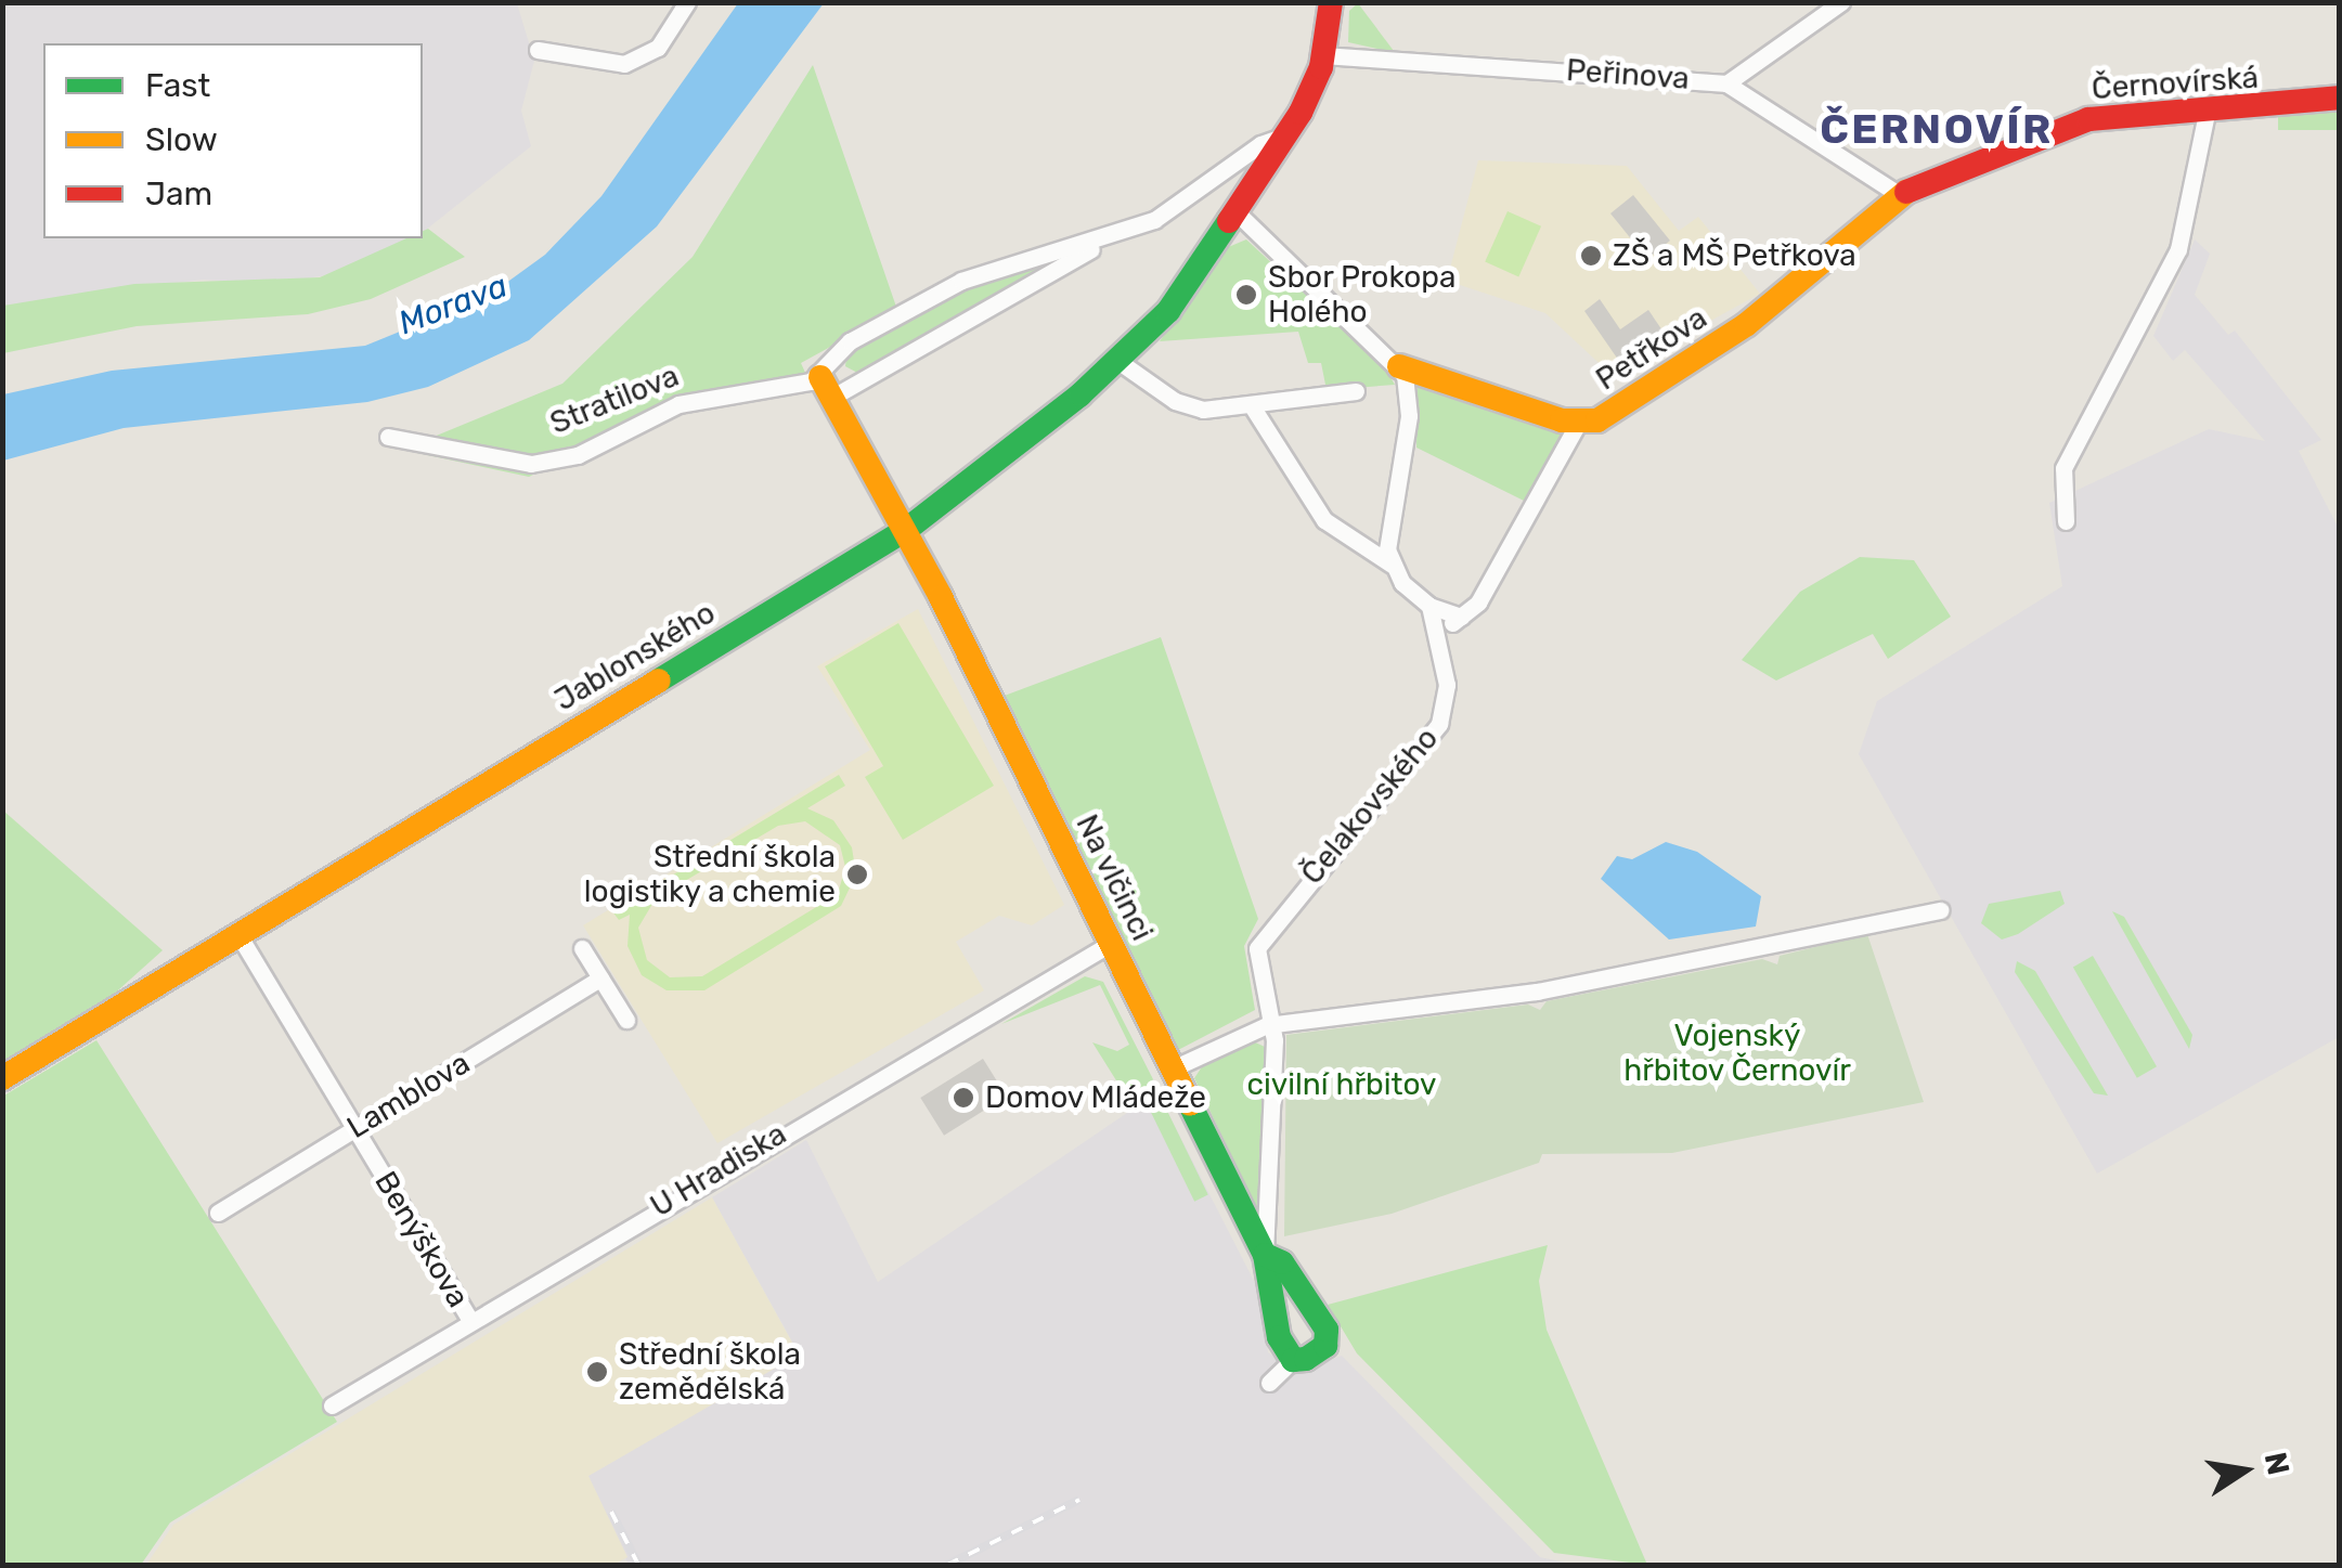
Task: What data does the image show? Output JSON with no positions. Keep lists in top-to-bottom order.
{
  "streets": {
    "street": [
      "Peřinova",
      "Černovírská",
      "Petřkova",
      "Stratilova",
      "Jablonského",
      "Čelakovského",
      "Na vlčinci",
      "Lamblova",
      "U Hradiska",
      "Benýškova"
    ]
  },
  "crossings": [
    ["Peřinova", "Černovírská"],
    ["Peřinova", "Petřkova"],
    ["Peřinova", "Jablonského"],
    ["Černovírská", "Petřkova"],
    ["Jablonského", "Na vlčinci"],
    ["Jablonského", "Benýškova"],
    ["Čelakovského", "Na vlčinci"],
    ["Na vlčinci", "U Hradiska"],
    ["Lamblova", "Benýškova"],
    ["U Hradiska", "Benýškova"]
  ],
  "districts": ["ČERNOVÍR"],
  "water": ["Morava"],
  "parks": ["Vojenský hřbitov Černovír", "civilní hřbitov"],
  "places": [
    "ZŠ a MŠ Petřkova",
    "Sbor Prokopa Holého",
    "Střední škola logistiky a chemie",
    "Domov Mládeže",
    "Střední škola zemědělská"
  ],
  "legend": ["Fast", "Slow", "Jam"],
  "north": "right"
}
